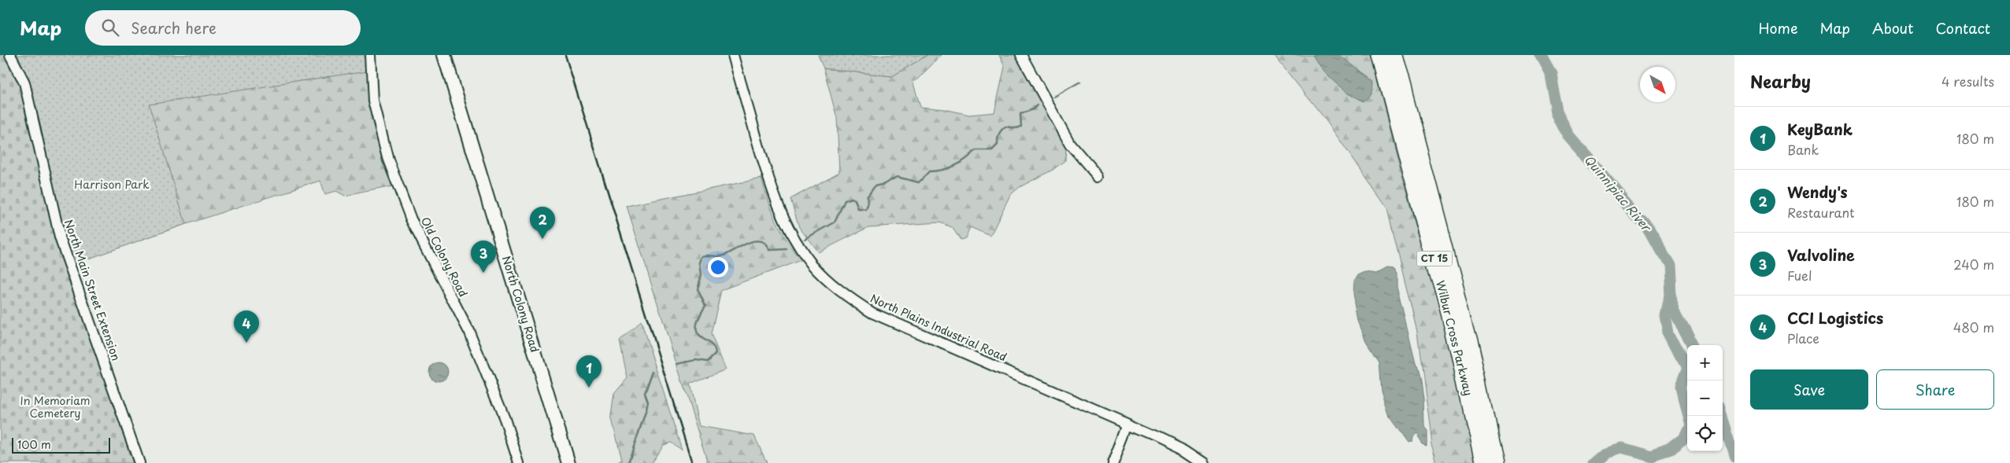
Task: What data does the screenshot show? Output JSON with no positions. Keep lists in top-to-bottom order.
{
  "streets": {
    "highway": ["CT 15", "Wilbur Cross Parkway"],
    "main road": ["North Colony Road"],
    "street": ["Old Colony Road", "North Main Street Extension", "North Plains Industrial Road"]
  },
  "water": ["Quinnipiac River"],
  "parks": ["Harrison Park", "In Memoriam Cemetery"],
  "scale_bar": "100 m",
  "north": "bottom right",
  "page": {
    "header": "Map",
    "search": "Search here",
    "nav": [
      "Home",
      "Map",
      "About",
      "Contact"
    ],
    "heading": ["Nearby", "4 results"],
    "list": [
      {
        "mark": "1",
        "name": "KeyBank",
        "note": "Bank",
        "value": "180 m"
      },
      {
        "mark": "2",
        "name": "Wendy's",
        "note": "Restaurant",
        "value": "180 m"
      },
      {
        "mark": "3",
        "name": "Valvoline",
        "note": "Fuel",
        "value": "240 m"
      },
      {
        "mark": "4",
        "name": "CCI Logistics",
        "note": "Place",
        "value": "480 m"
      }
    ],
    "pins": [
      "2",
      "3",
      "4",
      "1"
    ],
    "map_buttons": ["+", "−"],
    "buttons": ["Save", "Share"],
    "scale": "100 m"
  }
}
